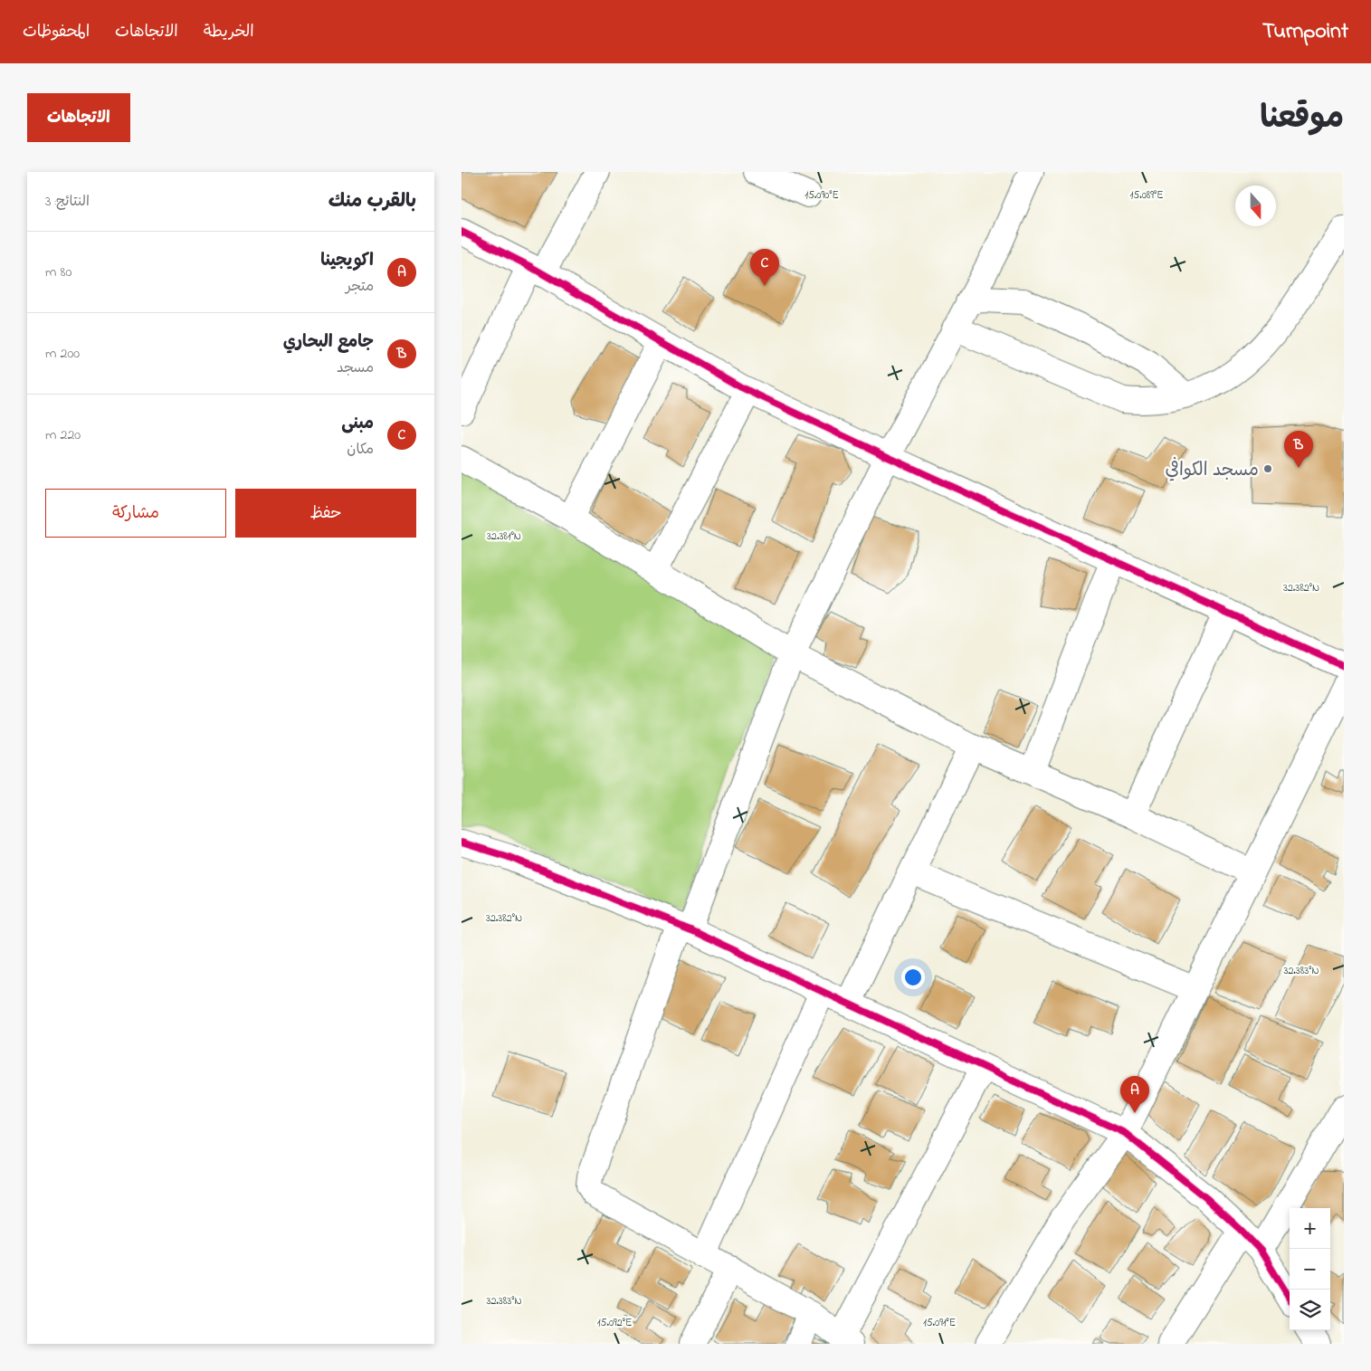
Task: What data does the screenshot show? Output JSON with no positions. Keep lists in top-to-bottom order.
{
  "places": ["مسجد الكوافي"],
  "north": "bottom",
  "page": {
    "header": "Turnpoint",
    "nav": ["الخريطة", "الاتجاهات", "المحفوظات"],
    "title": "موقعنا",
    "buttons": [
      "الاتجاهات",
      ["حفظ", "مشاركة"]
    ],
    "heading": ["بالقرب منك", "النتائج: 3"],
    "list": [
      {
        "mark": "A",
        "name": "اكويجينا",
        "note": "متجر",
        "value": "80 m"
      },
      {
        "mark": "B",
        "name": "جامع البحاري",
        "note": "مسجد",
        "value": "200 m"
      },
      {
        "mark": "C",
        "name": "مبنى",
        "note": "مكان",
        "value": "220 m"
      }
    ],
    "pins": ["C", "B", "A"],
    "map_buttons": ["+", "−"]
  },
  "coordinates": [
    "15.090°E",
    "15.089°E",
    "32.381°N",
    "32.382°N",
    "32.383°N",
    "15.092°E",
    "15.091°E"
  ]
}
